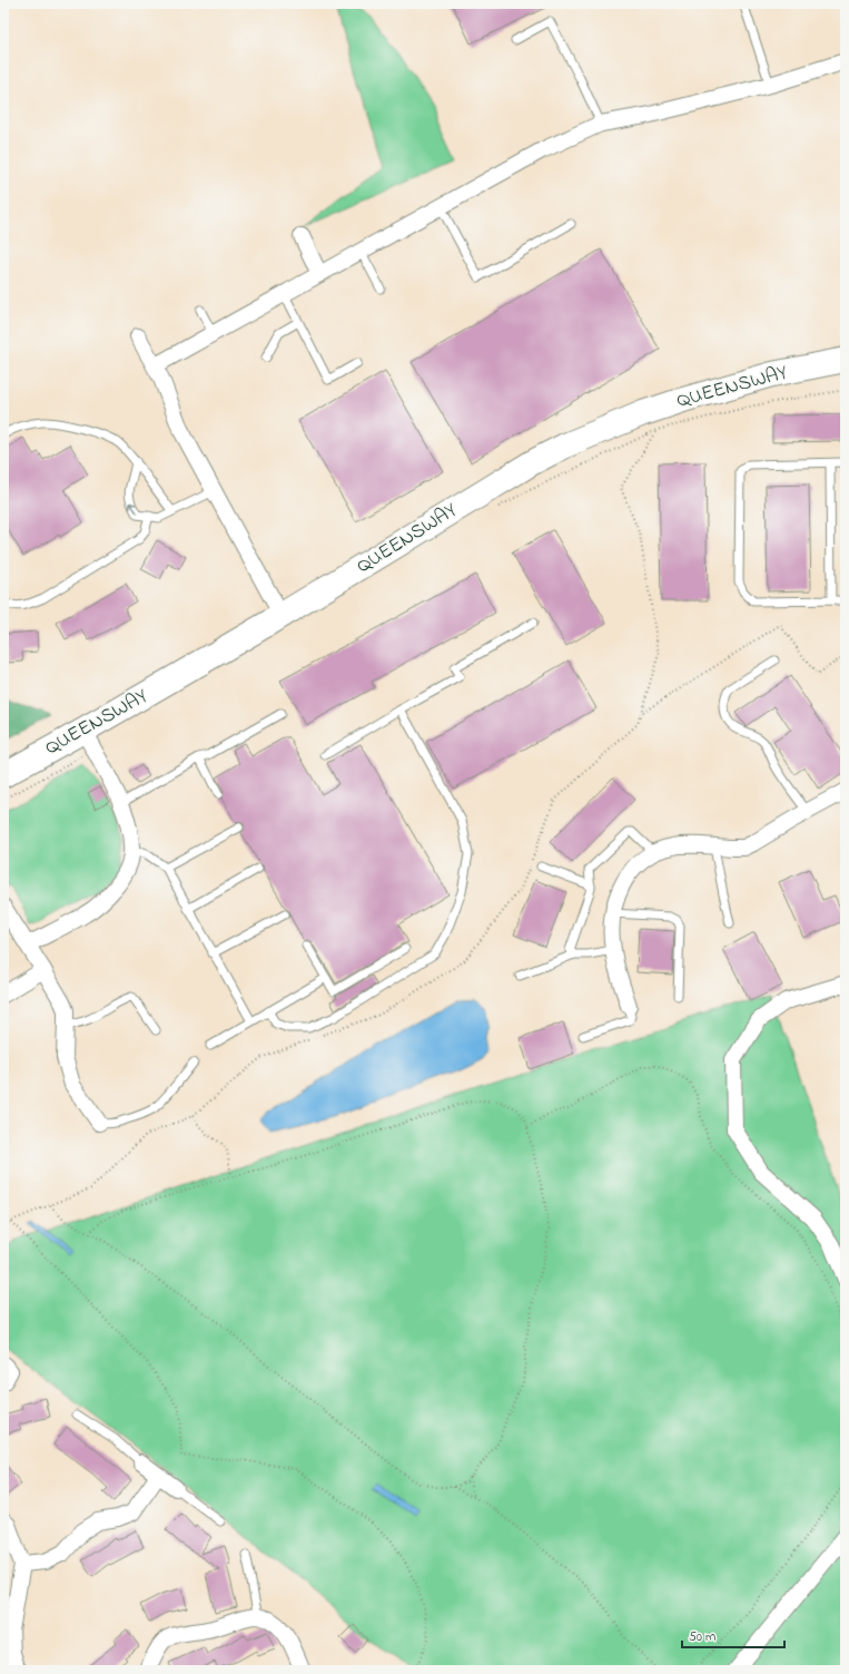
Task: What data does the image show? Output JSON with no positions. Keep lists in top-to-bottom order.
{
  "streets": {
    "main road": ["QUEENSWAY"]
  },
  "scale_bar": "50 m"
}
